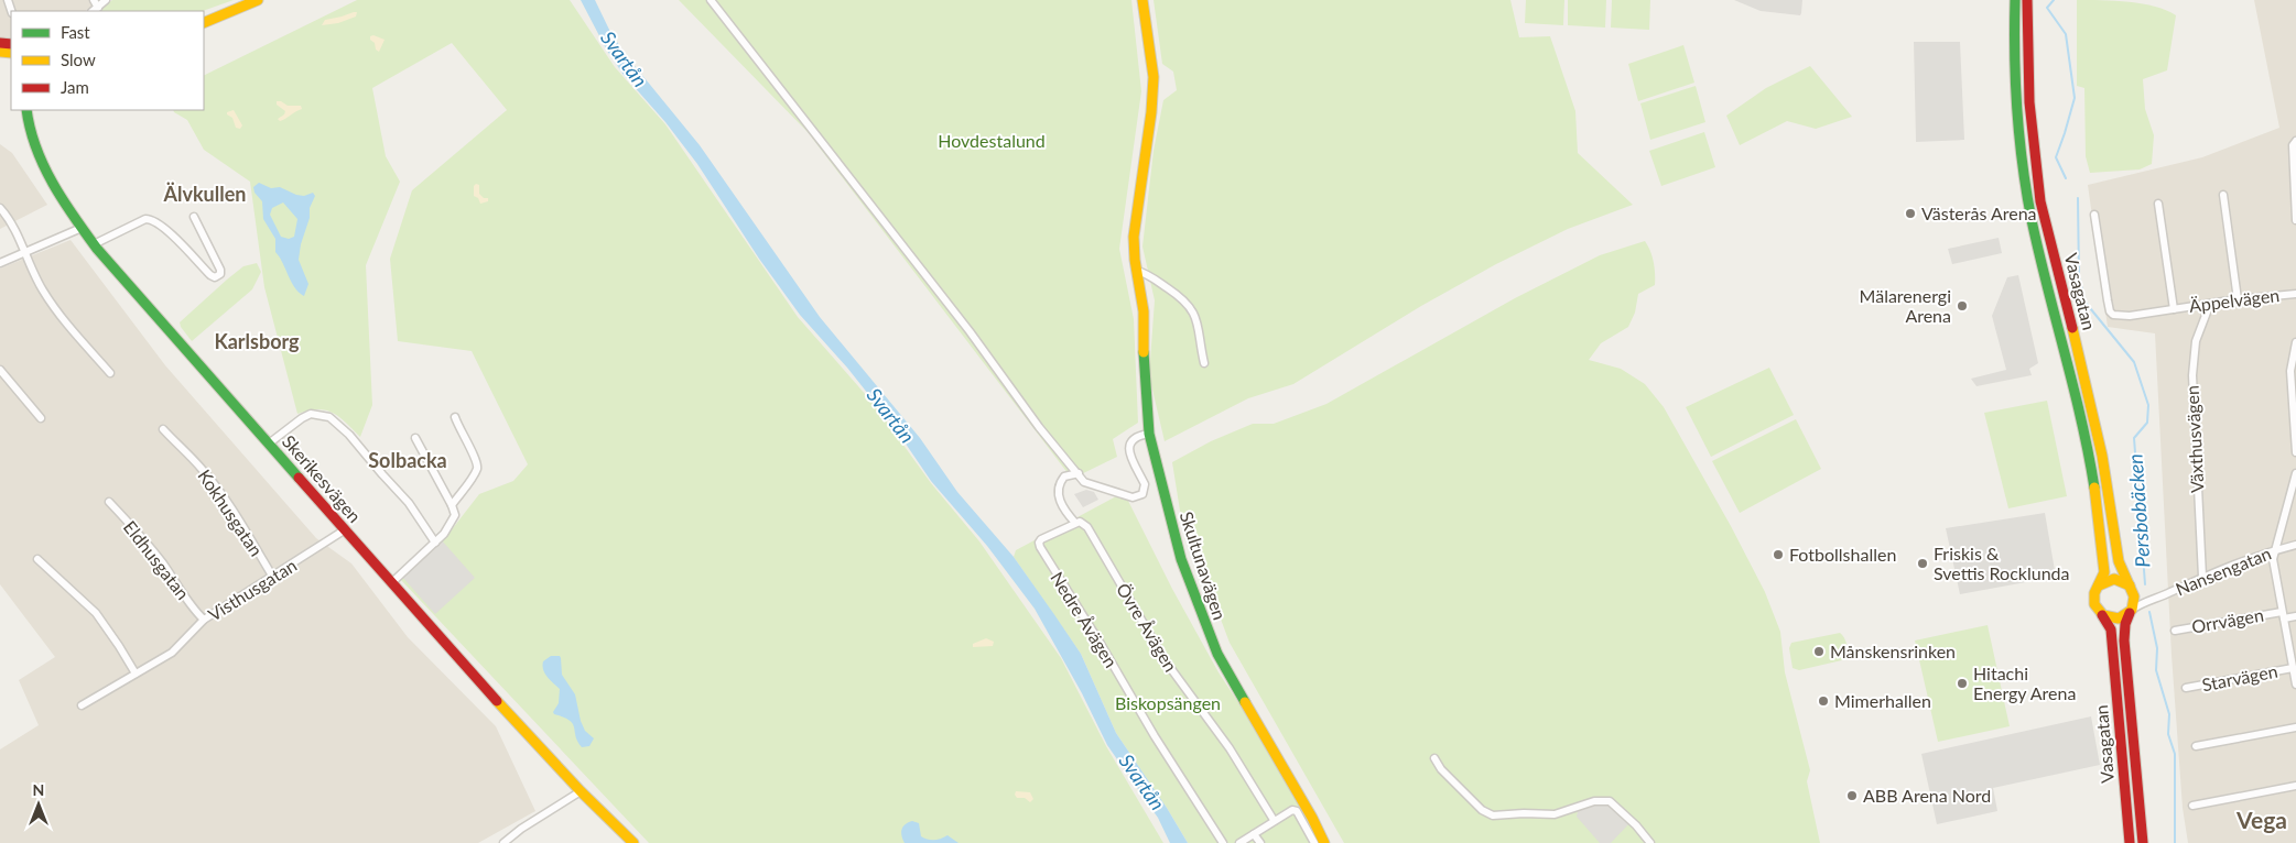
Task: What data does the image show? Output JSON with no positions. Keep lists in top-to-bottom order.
{
  "streets": {
    "street": [
      "Vasagatan",
      "Äppelvägen",
      "Växthusvägen",
      "Skerikesvägen",
      "Kokhusgatan",
      "Eldhusgatan",
      "Skultunavägen",
      "Nansengatan",
      "Visthusgatan",
      "Nedre Åvägen",
      "Orrvägen",
      "Övre Åvägen",
      "Starvägen"
    ]
  },
  "crossings": [
    ["Vasagatan", "Nansengatan"],
    ["Äppelvägen", "Växthusvägen"],
    ["Växthusvägen", "Nansengatan"],
    ["Skerikesvägen", "Visthusgatan"],
    ["Kokhusgatan", "Visthusgatan"],
    ["Eldhusgatan", "Visthusgatan"],
    ["Nedre Åvägen", "Övre Åvägen"]
  ],
  "districts": [
    "Älvkullen",
    "Karlsborg",
    "Solbacka",
    "Vega"
  ],
  "water": ["Svartån", "Persbobäcken"],
  "parks": ["Hovdestalund", "Biskopsängen"],
  "places": [
    "Västerås Arena",
    "Mälarenergi Arena",
    "Fotbollshallen",
    "Friskis & Svettis Rocklunda",
    "Månskensrinken",
    "Hitachi Energy Arena",
    "Mimerhallen",
    "ABB Arena Nord"
  ],
  "legend": ["Fast", "Slow", "Jam"],
  "north": "top"
}
